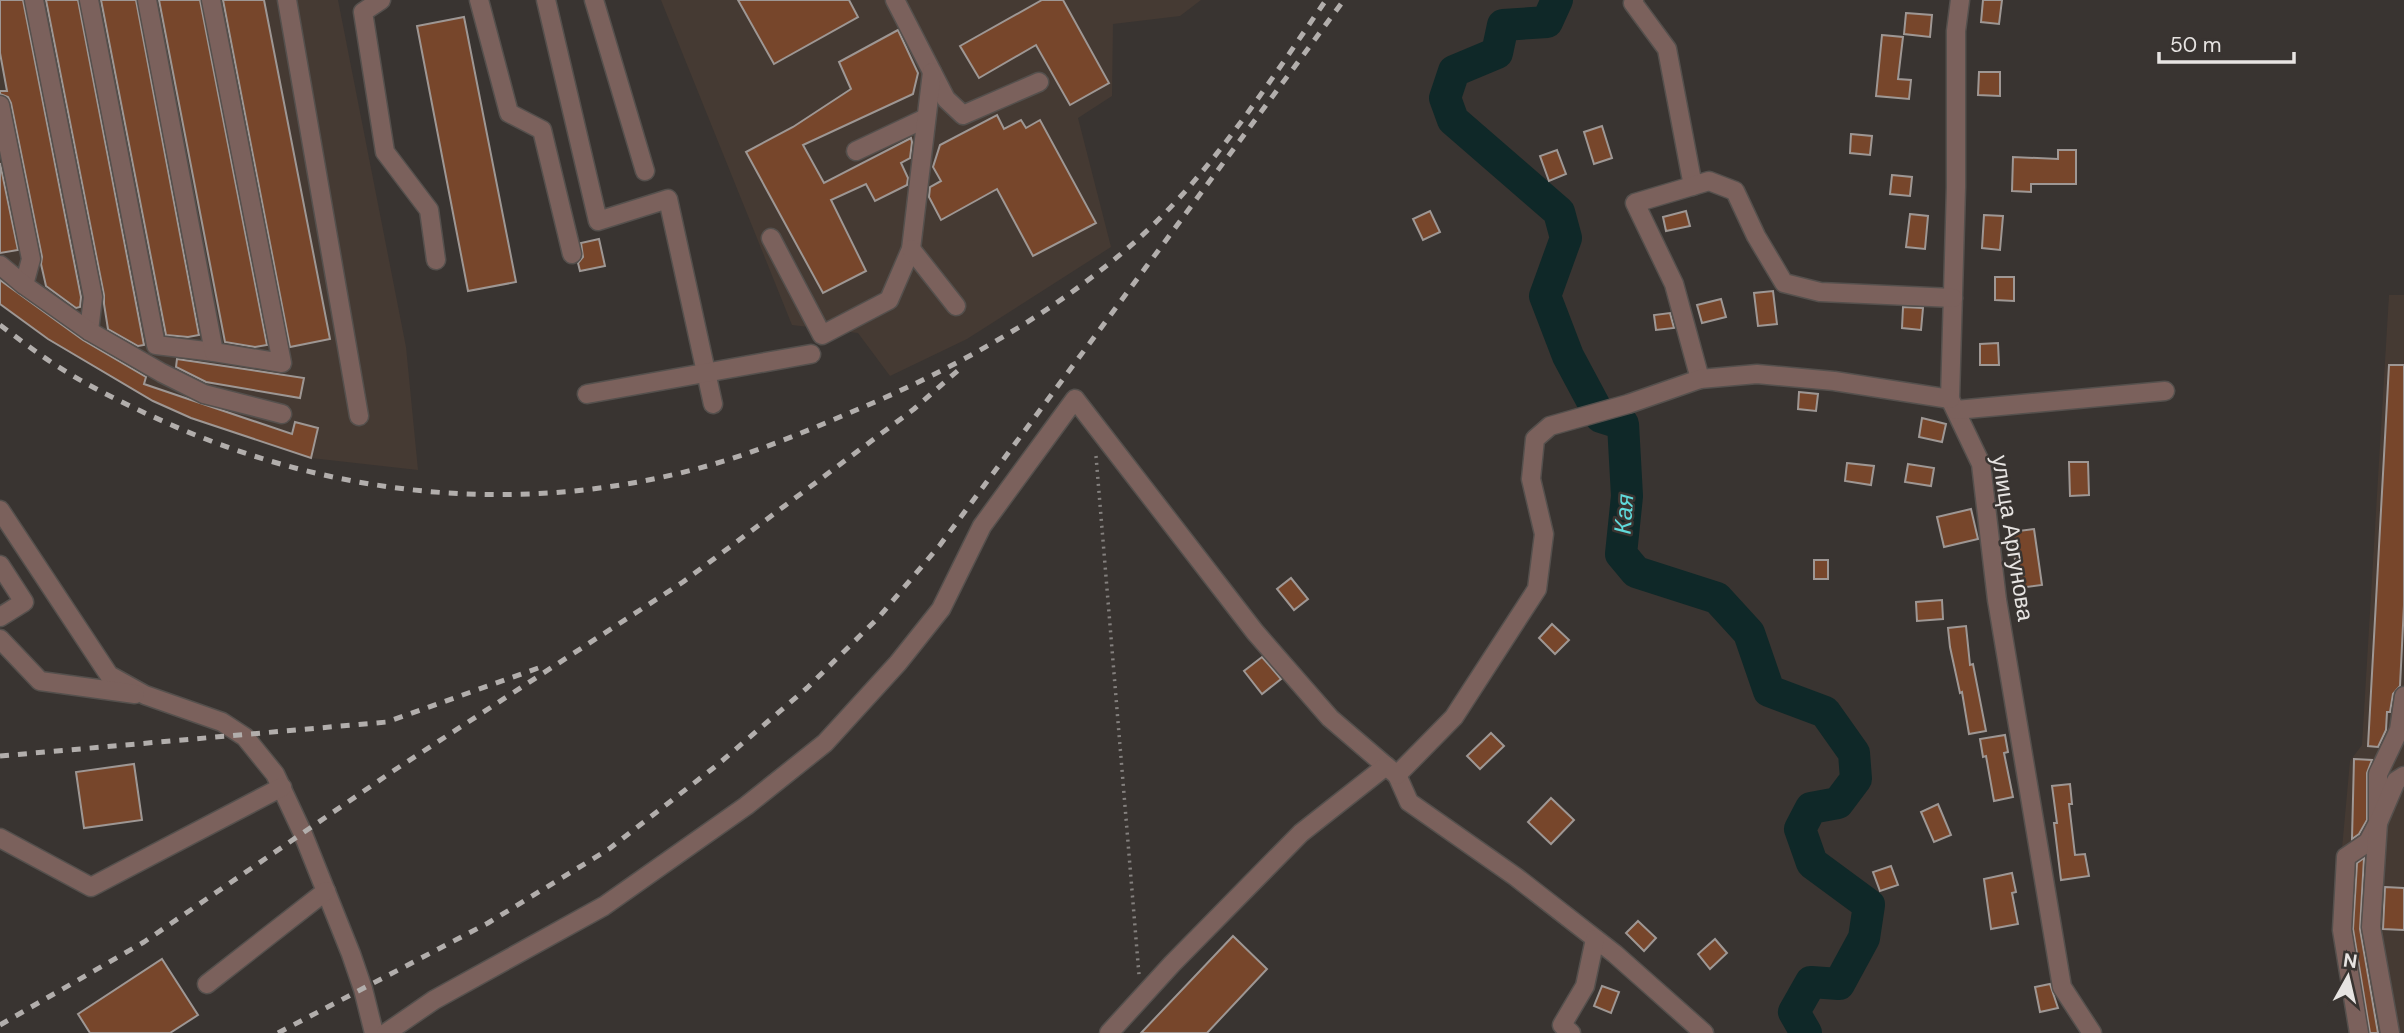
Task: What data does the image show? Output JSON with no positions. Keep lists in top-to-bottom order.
{
  "streets": {
    "street": ["улица Аргунова"]
  },
  "water": ["Кая"],
  "scale_bar": "50 m",
  "north": "top"
}
